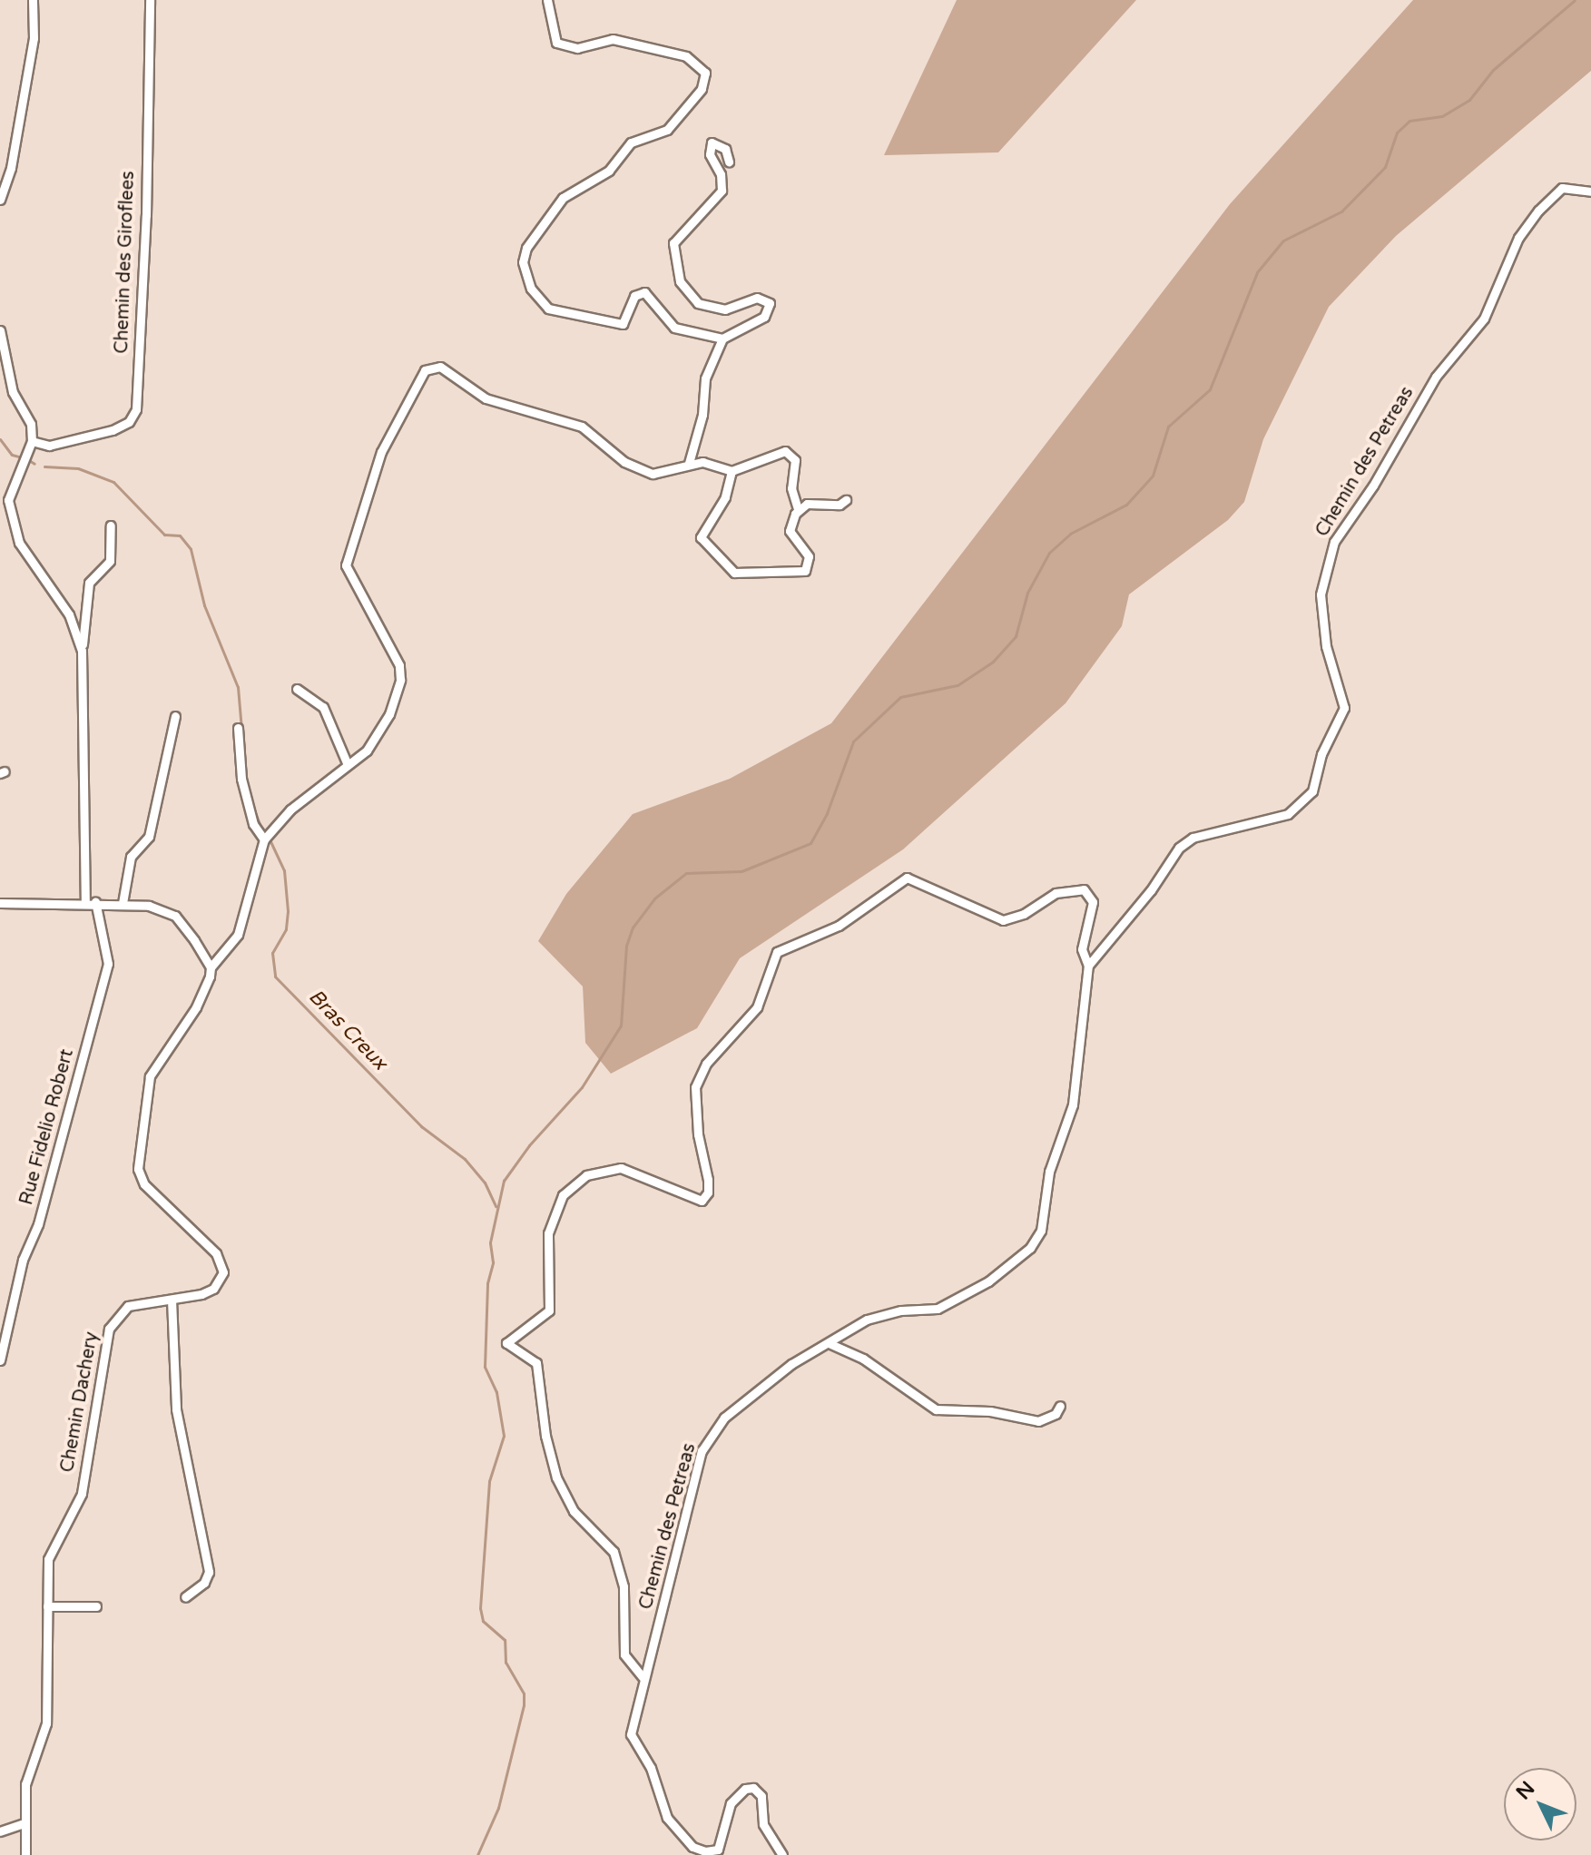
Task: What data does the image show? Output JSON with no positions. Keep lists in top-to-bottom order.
{
  "streets": {
    "street": [
      "Chemin des Giroflees",
      "Chemin des Petreas",
      "Rue Fidelio Robert",
      "Chemin Dachery"
    ]
  },
  "water": ["Bras Creux"],
  "north": "top left"
}
